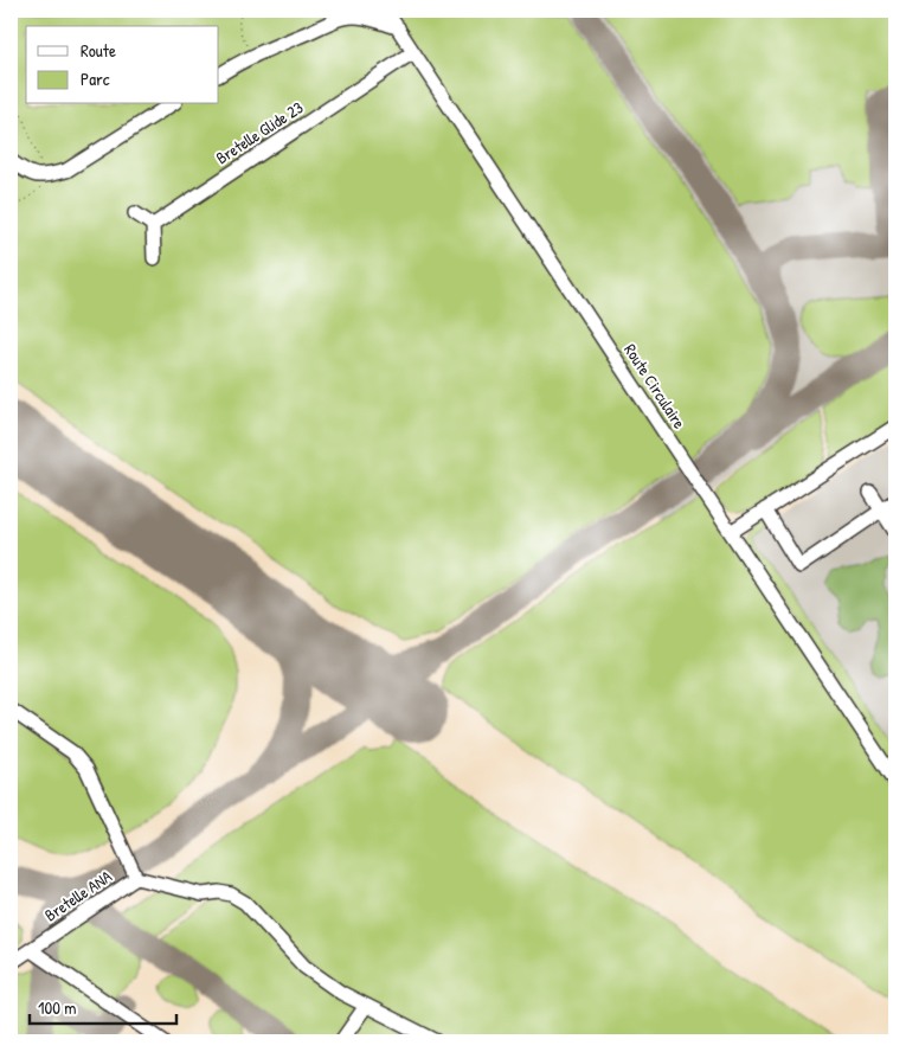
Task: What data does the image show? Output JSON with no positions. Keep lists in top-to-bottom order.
{
  "streets": {
    "lane": ["Bretelle Glide 23", "Route Circulaire", "Bretelle ANA"]
  },
  "crossings": [
    ["Bretelle Glide 23", "Route Circulaire"]
  ],
  "legend": ["Route", "Parc"],
  "scale_bar": "100 m"
}
